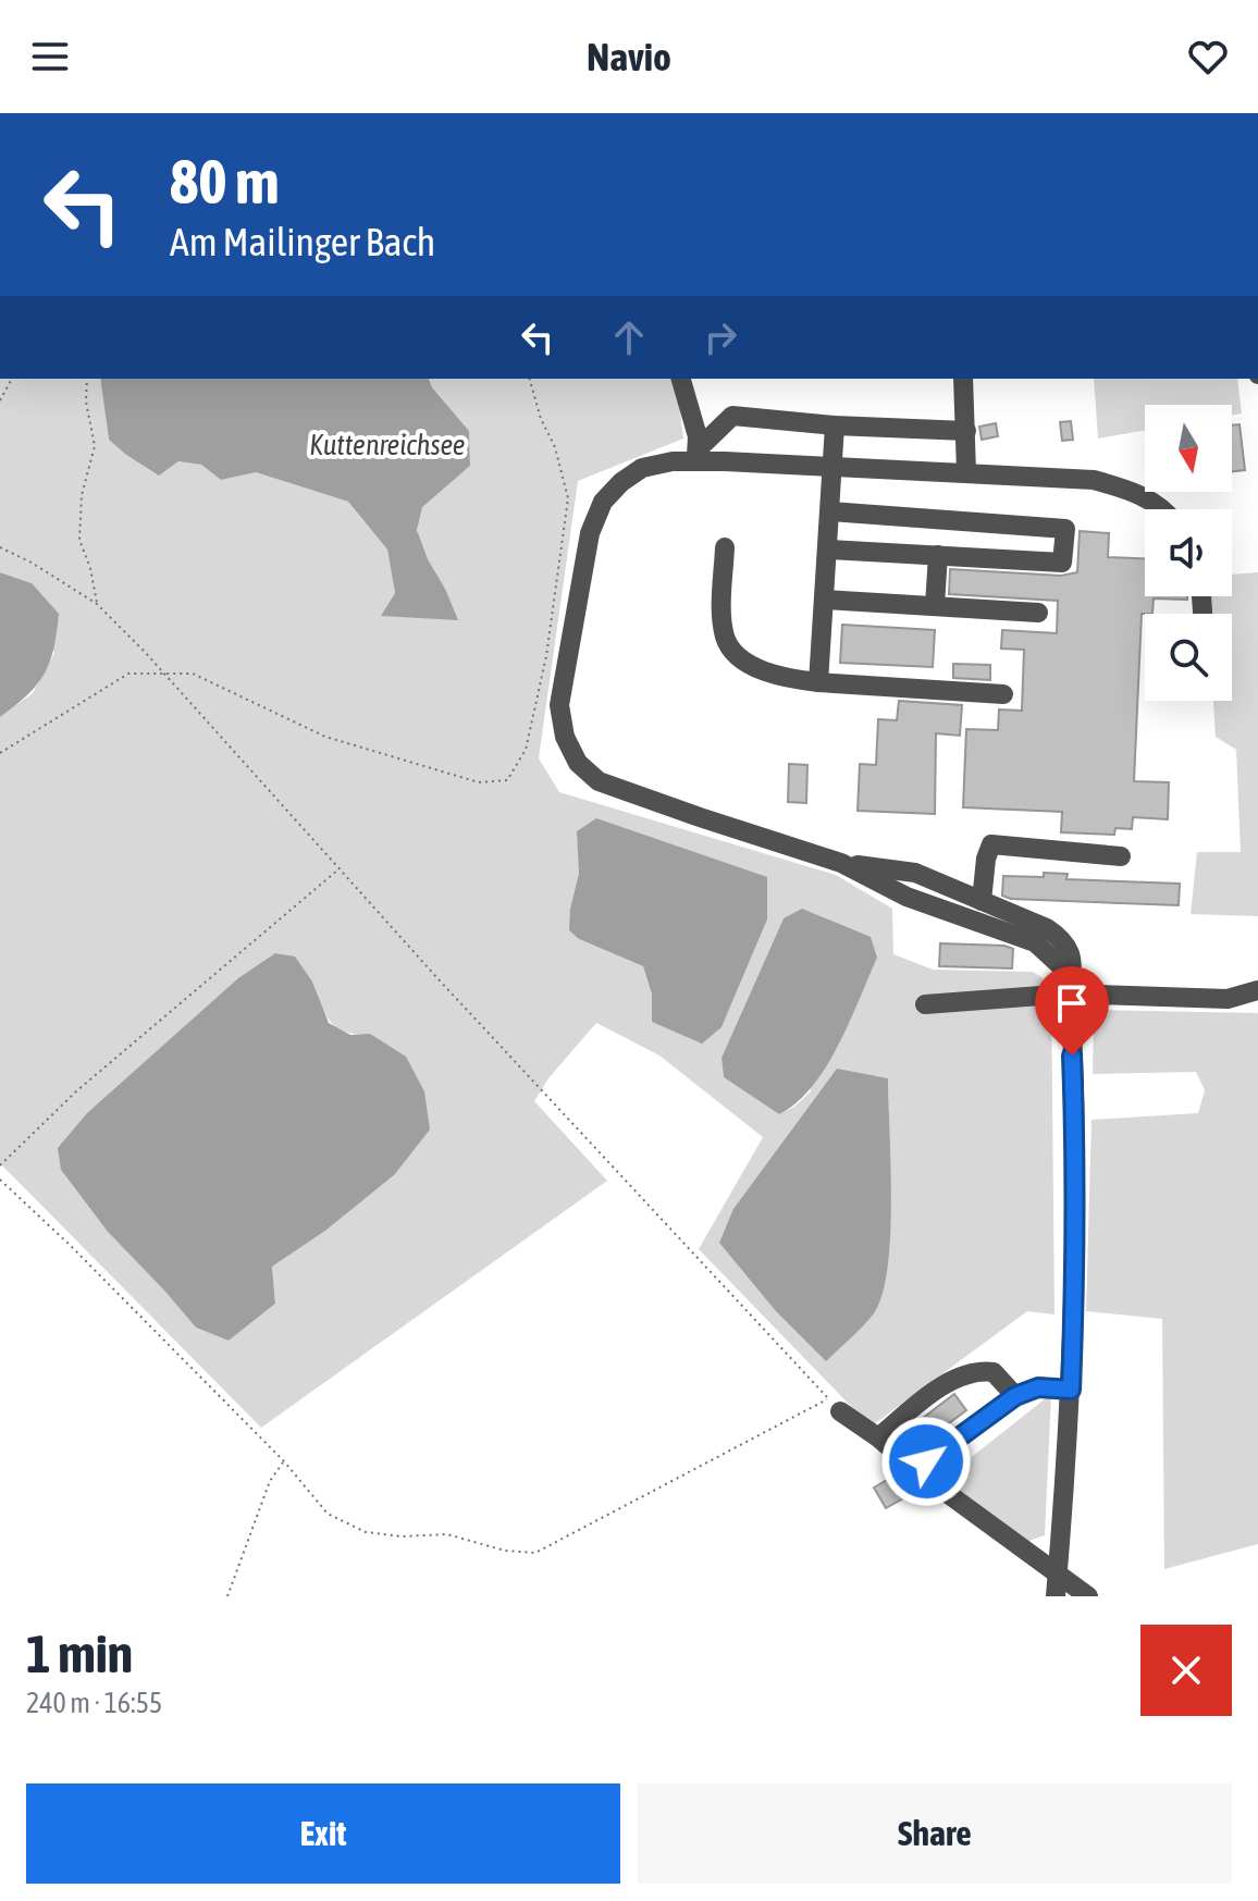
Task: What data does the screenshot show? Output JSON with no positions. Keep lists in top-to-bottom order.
{
  "water": ["Kuttenreichsee"],
  "north": "bottom",
  "page": {
    "header": "Navio",
    "turn": ["80 m", "Am Mailinger Bach"],
    "heading": ["1 min", "240 m · 16:55"],
    "buttons": ["Exit", "Share"]
  }
}
